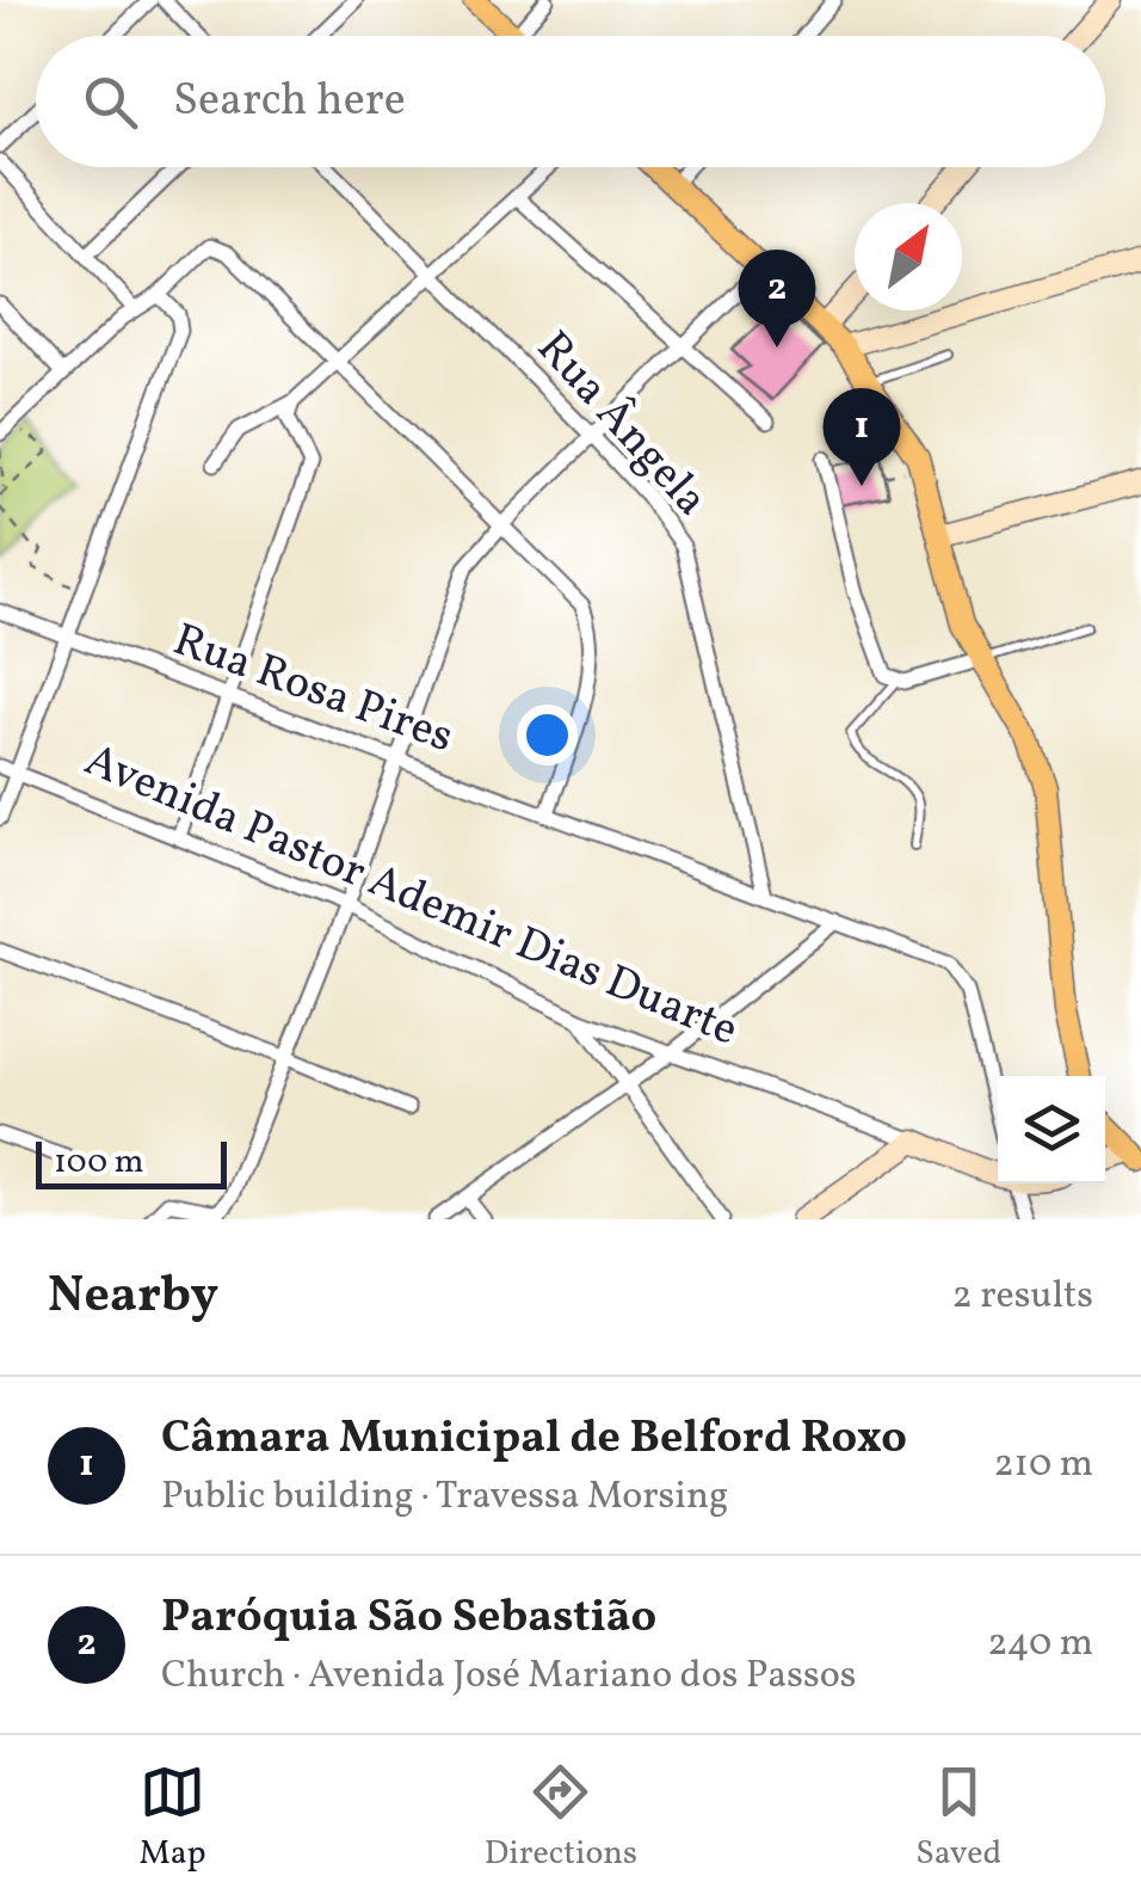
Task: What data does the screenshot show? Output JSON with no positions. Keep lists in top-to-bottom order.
{
  "streets": {
    "main road": ["Avenida Pastor Ademir Dias Duarte"],
    "street": ["Rua Ângela", "Rua Rosa Pires"]
  },
  "crossings": [
    ["Rua Ângela", "Rua Rosa Pires"]
  ],
  "scale_bar": "100 m",
  "north": "top right",
  "page": {
    "search": "Search here",
    "pins": ["2", "1"],
    "scale": "100 m",
    "heading": ["Nearby", "2 results"],
    "list": [
      {
        "mark": "1",
        "name": "Câmara Municipal de Belford Roxo",
        "note": "Public building · Travessa Morsing",
        "value": "210 m"
      },
      {
        "mark": "2",
        "name": "Paróquia São Sebastião",
        "note": "Church · Avenida José Mariano dos Passos",
        "value": "240 m"
      }
    ],
    "nav": ["Map", "Directions", "Saved"]
  }
}
